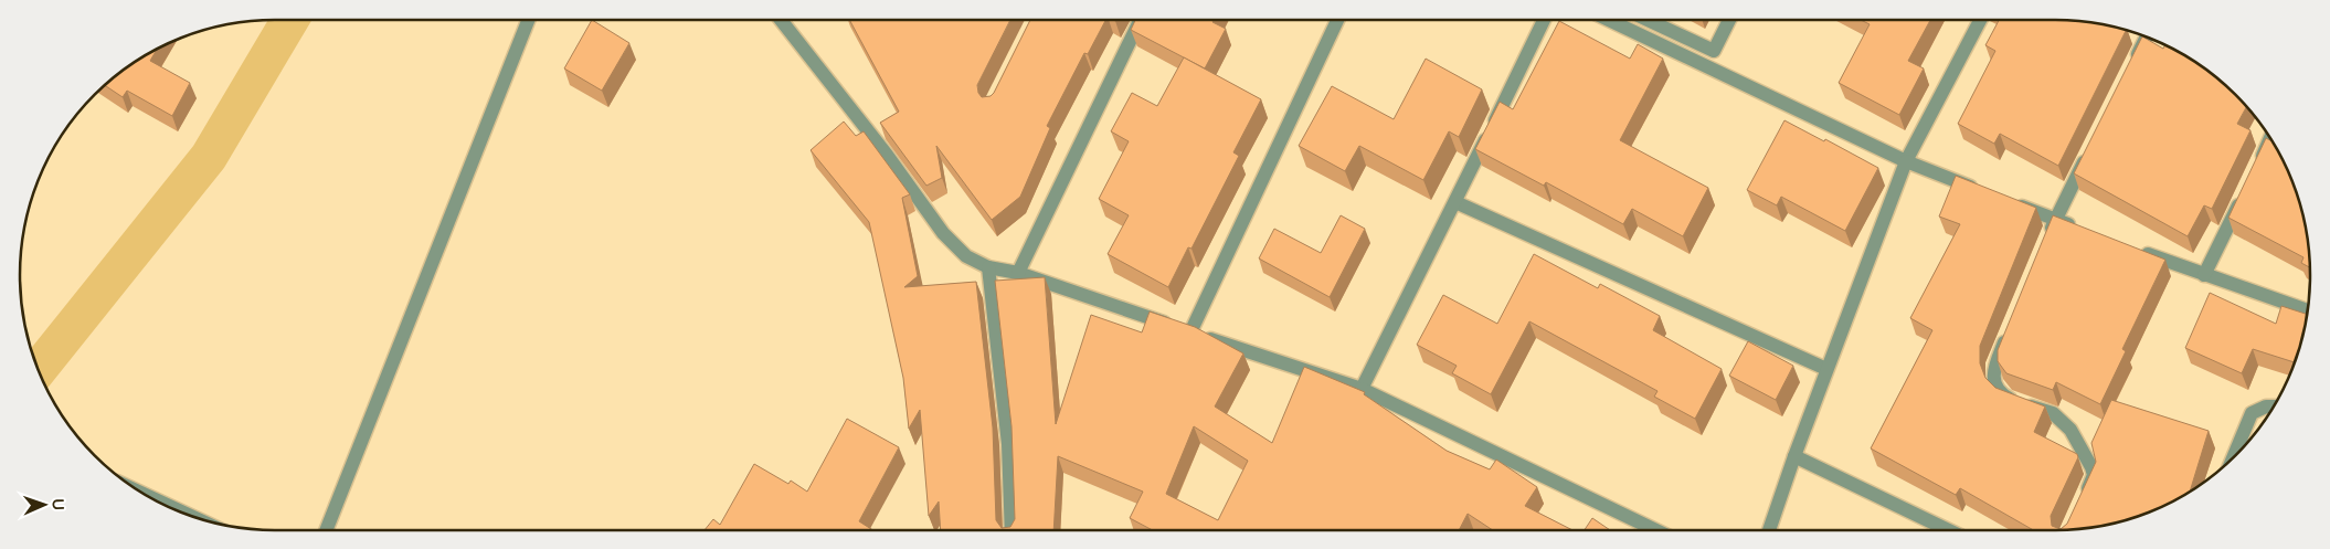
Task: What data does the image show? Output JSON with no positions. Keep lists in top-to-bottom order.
{
  "north": "right"
}
